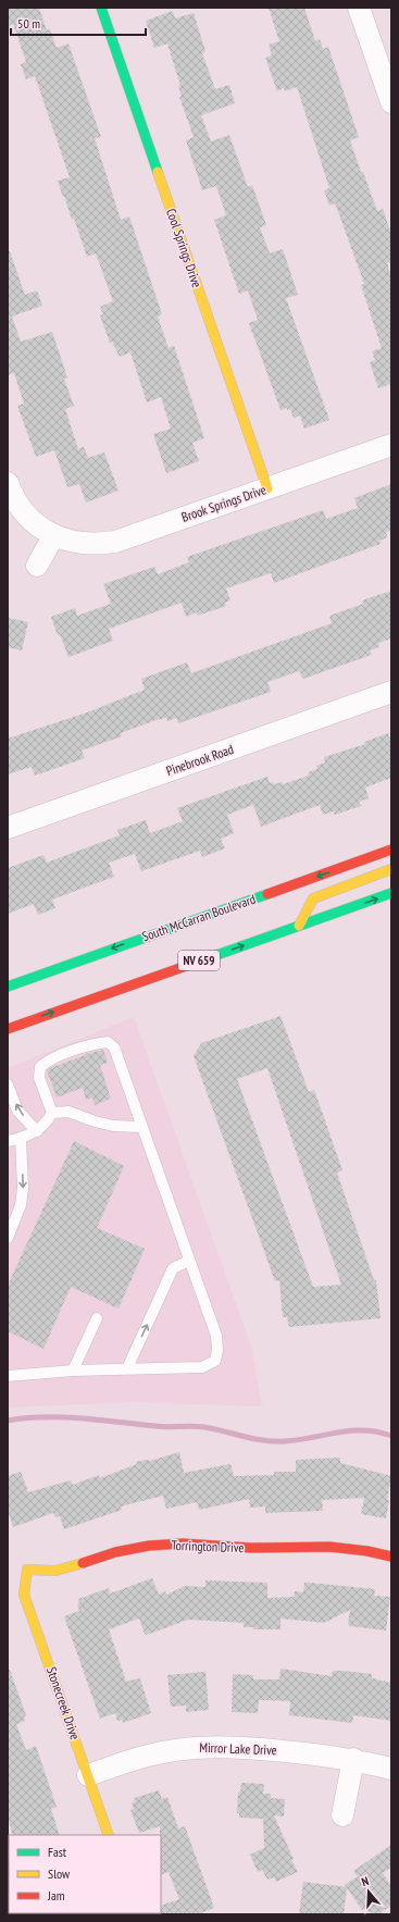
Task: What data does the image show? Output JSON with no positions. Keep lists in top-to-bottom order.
{
  "streets": {
    "street": [
      "Cool Springs Drive",
      "Brook Springs Drive",
      "Pinebrook Road",
      "South McCarran Boulevard",
      "NV 659",
      "Torrington Drive",
      "Stonecreek Drive",
      "Mirror Lake Drive"
    ]
  },
  "crossings": [
    ["Cool Springs Drive", "Brook Springs Drive"],
    ["Torrington Drive", "Stonecreek Drive"],
    ["Stonecreek Drive", "Mirror Lake Drive"]
  ],
  "legend": ["Fast", "Slow", "Jam"],
  "scale_bar": "50 m",
  "north": "top"
}
